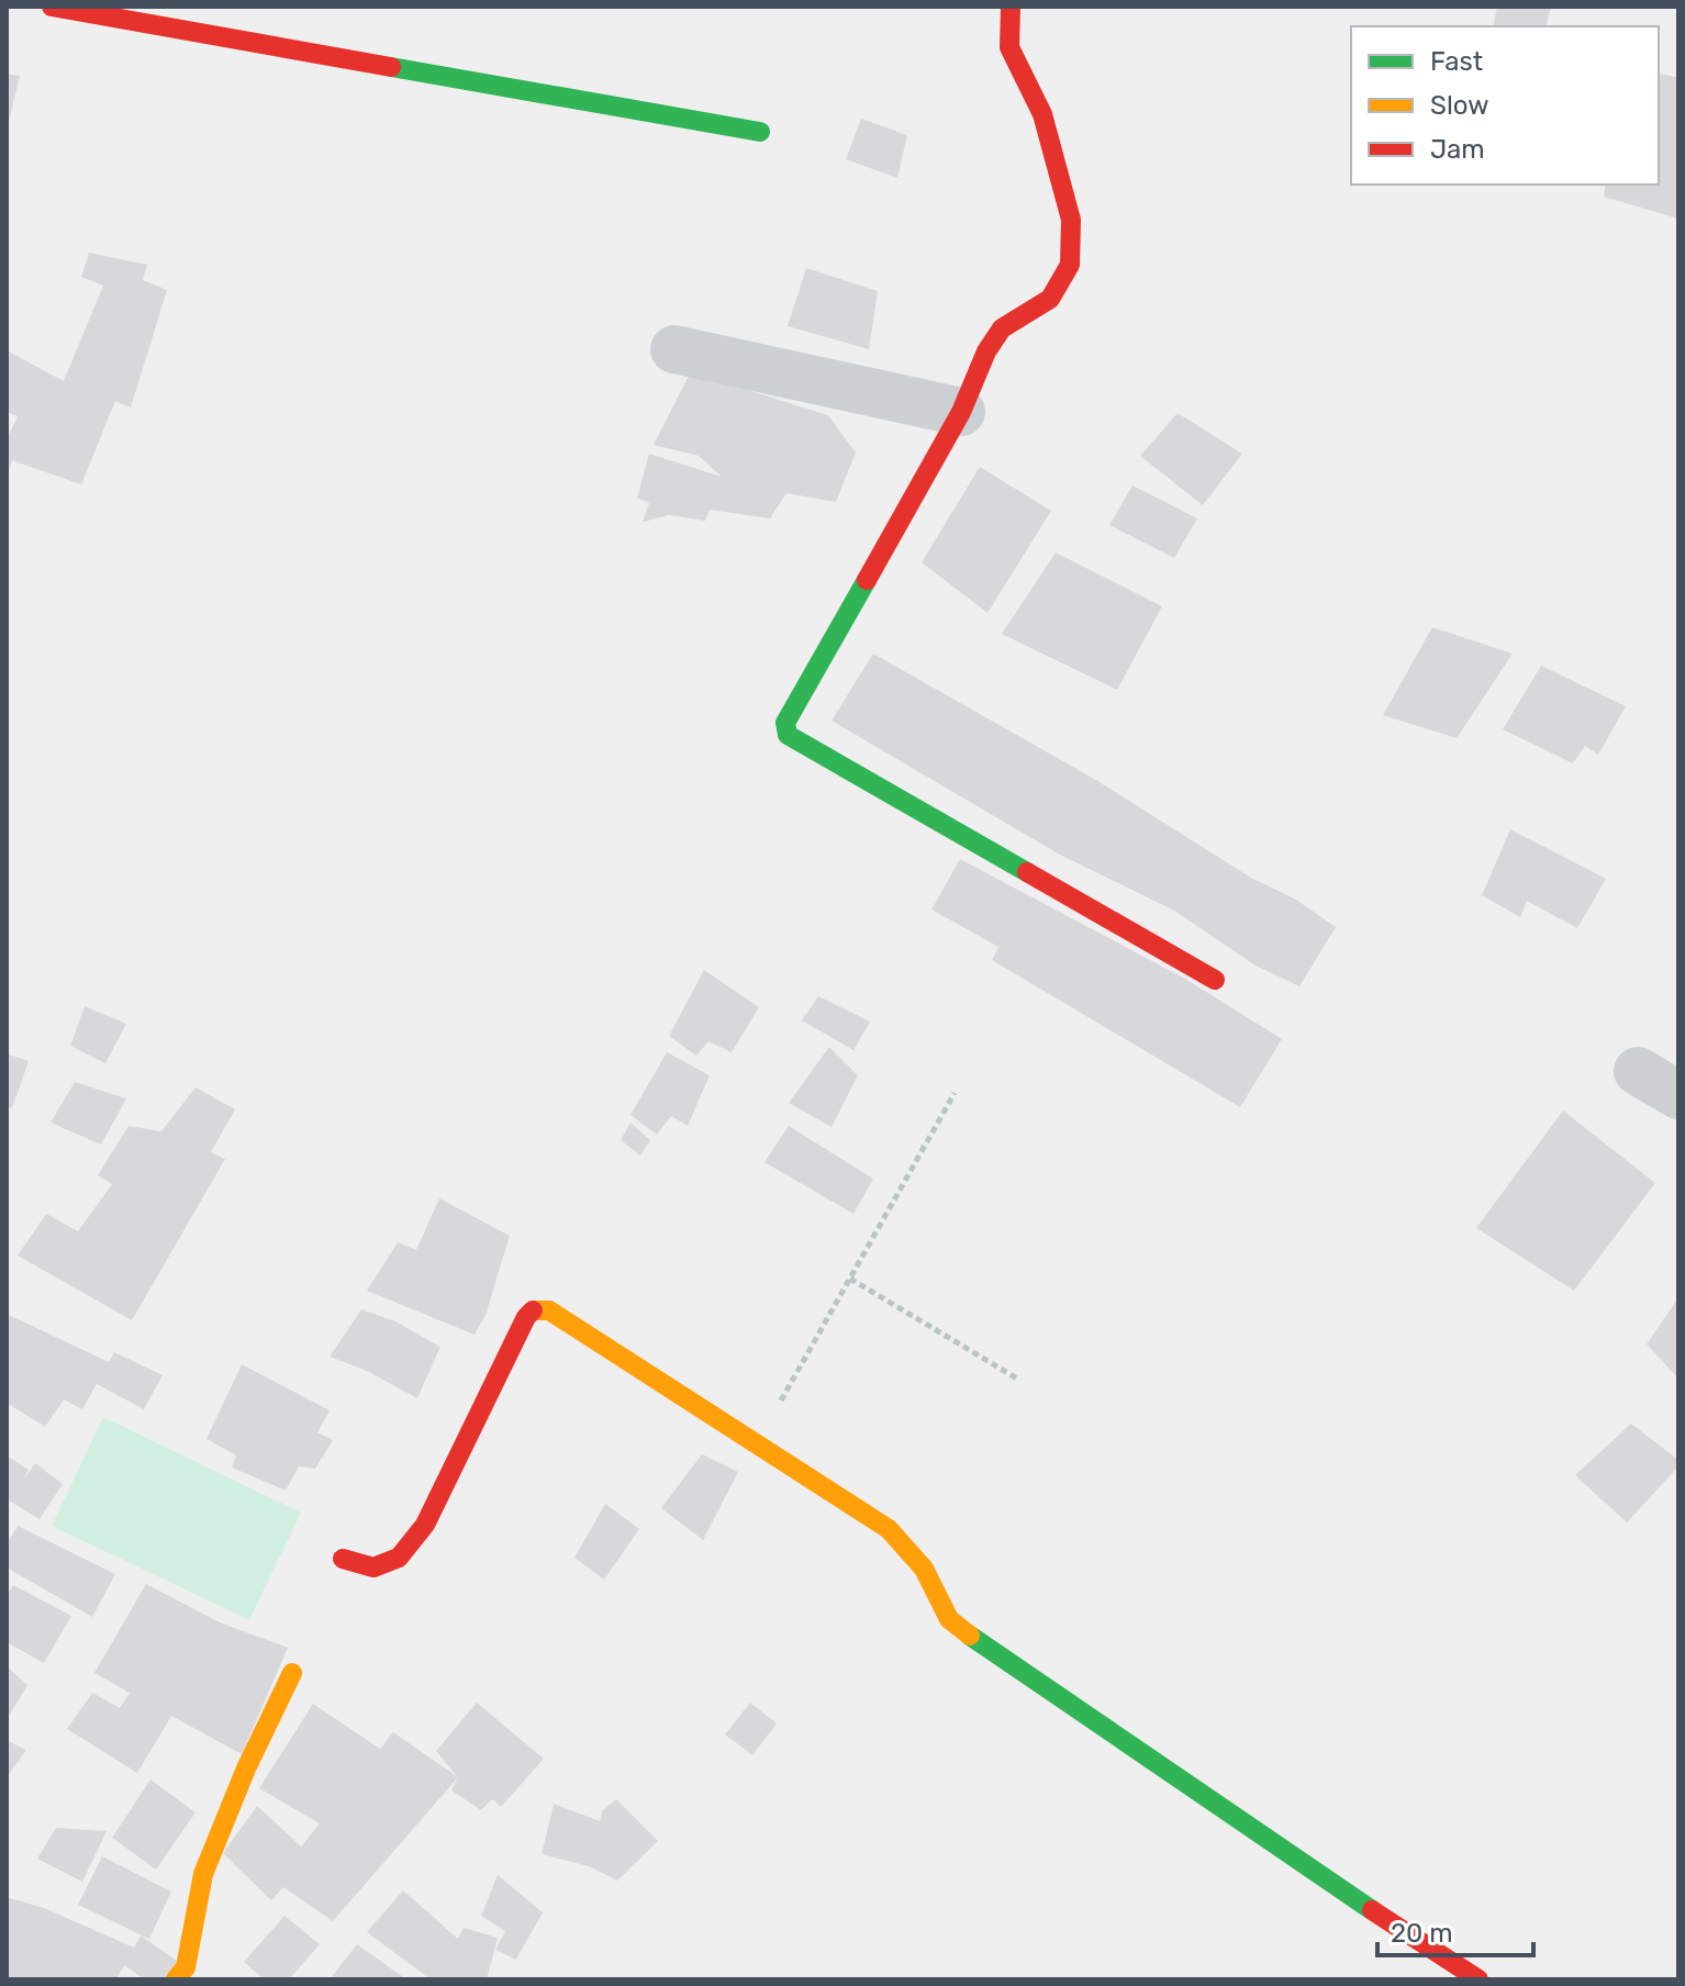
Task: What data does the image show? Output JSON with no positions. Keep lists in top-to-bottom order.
{
  "legend": ["Fast", "Slow", "Jam"],
  "scale_bar": "20 m"
}
